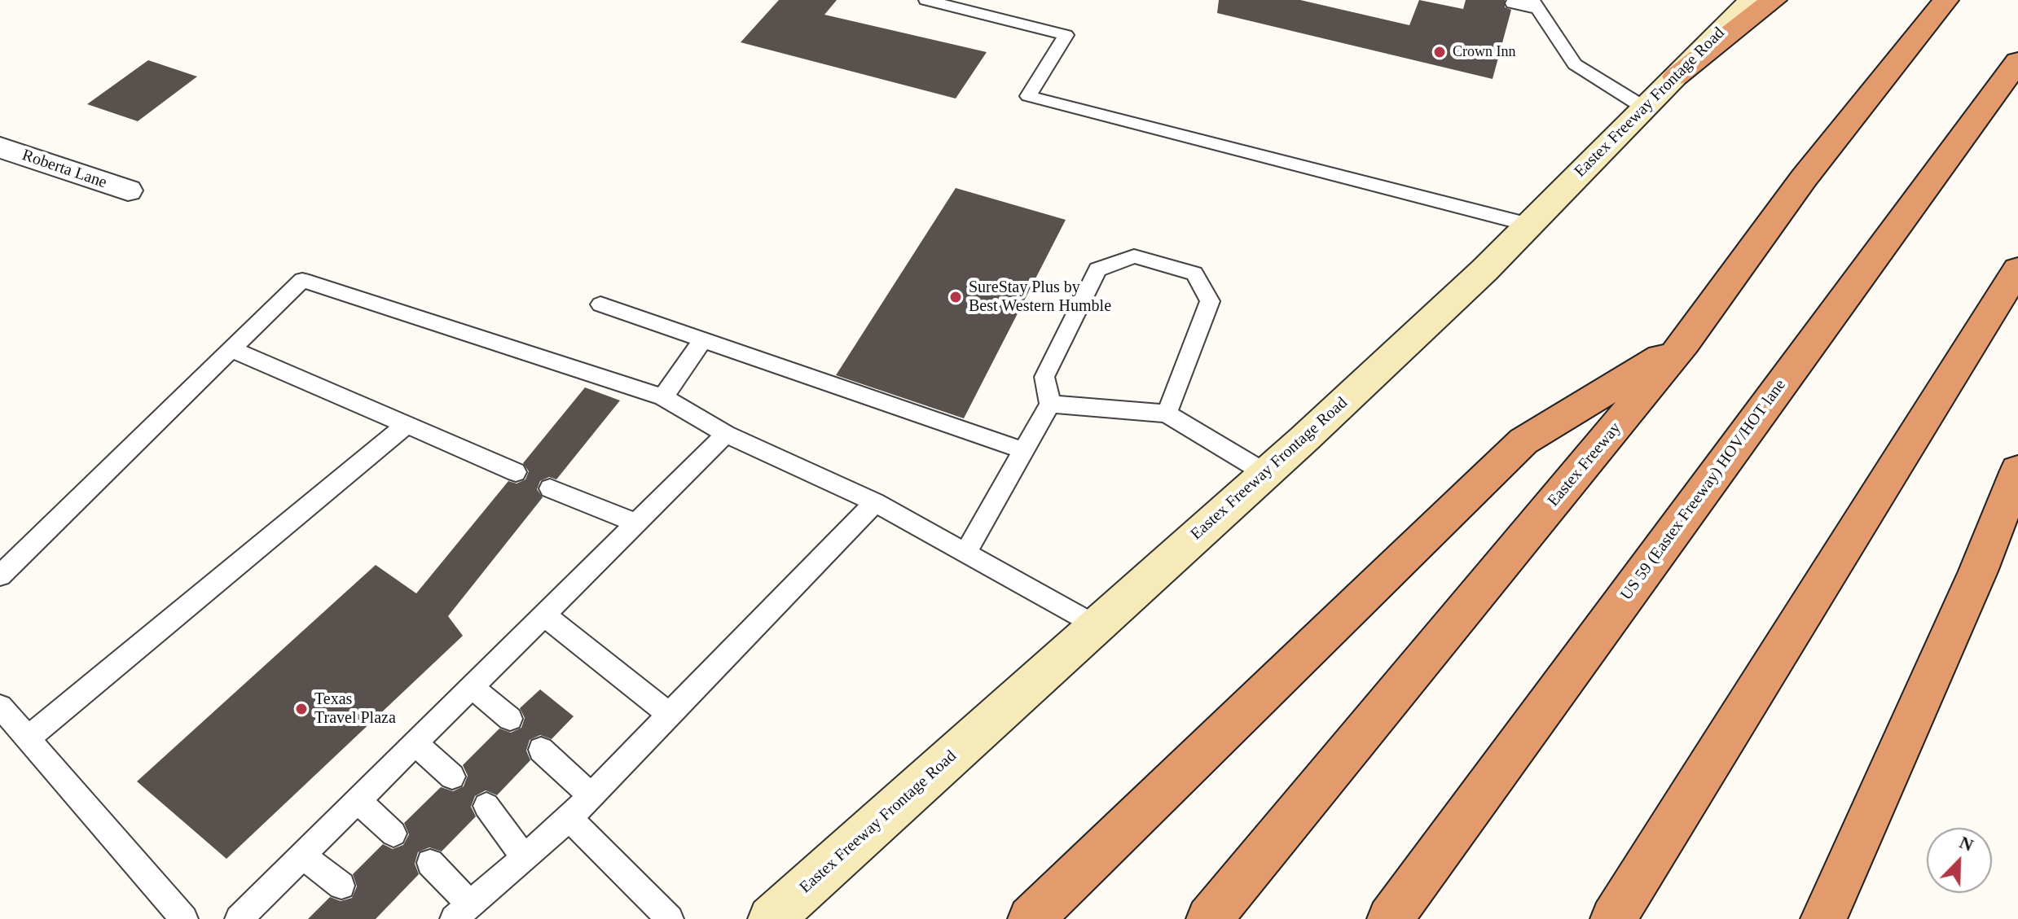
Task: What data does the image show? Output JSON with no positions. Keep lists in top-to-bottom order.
{
  "streets": {
    "highway": ["Eastex Freeway", "US 59 (Eastex Freeway) HOV/HOT lane"],
    "main road": ["Eastex Freeway Frontage Road"],
    "street": ["Roberta Lane"]
  },
  "places": ["Crown Inn", "SureStay Plus by Best Western Humble", "Texas Travel Plaza"],
  "north": "top right"
}
